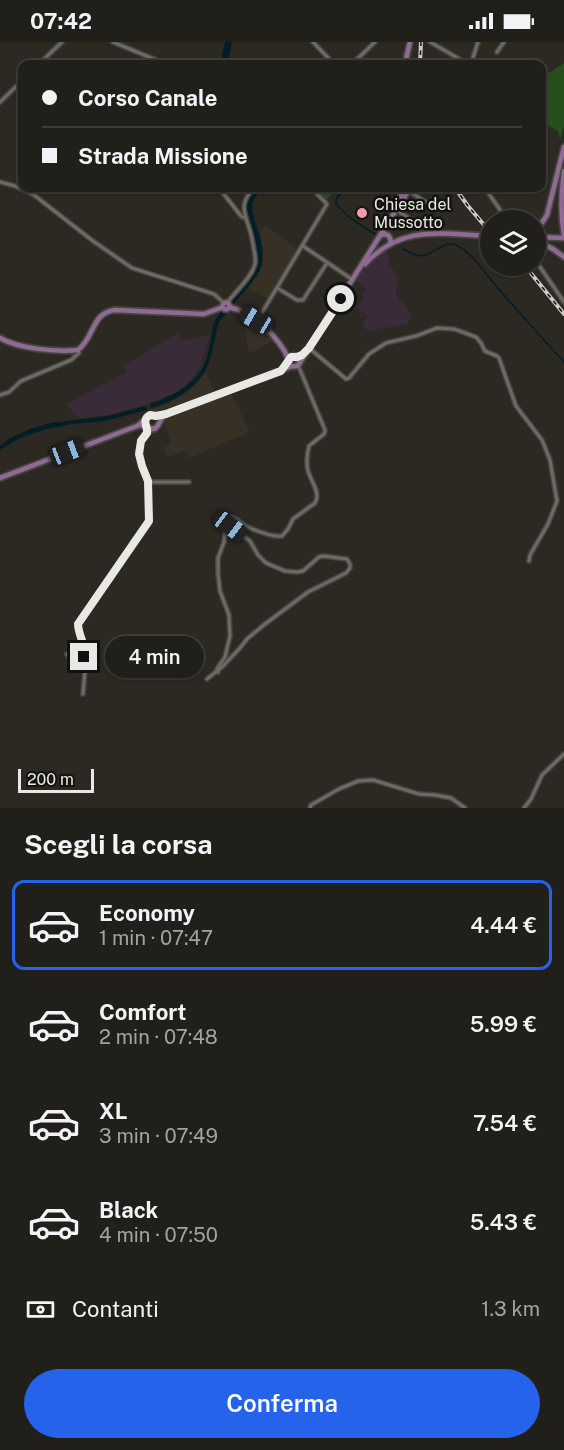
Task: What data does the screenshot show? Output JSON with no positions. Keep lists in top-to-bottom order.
{
  "places": ["Chiesa del Mussotto"],
  "scale_bar": "200 m",
  "page": {
    "status": "07:42",
    "banner": ["Corso Canale", "Strada Missione"],
    "bubble": "4 min",
    "scale": "200 m",
    "heading": "Scegli la corsa",
    "list": [
      {
        "name": "Economy",
        "note": "1 min · 07:47",
        "value": "4.44 €"
      },
      {
        "name": "Comfort",
        "note": "2 min · 07:48",
        "value": "5.99 €"
      },
      {
        "name": "XL",
        "note": "3 min · 07:49",
        "value": "7.54 €"
      },
      {
        "name": "Black",
        "note": "4 min · 07:50",
        "value": "5.43 €"
      }
    ],
    "pay": ["Contanti", "1.3 km"],
    "buttons": "Conferma"
  }
}
